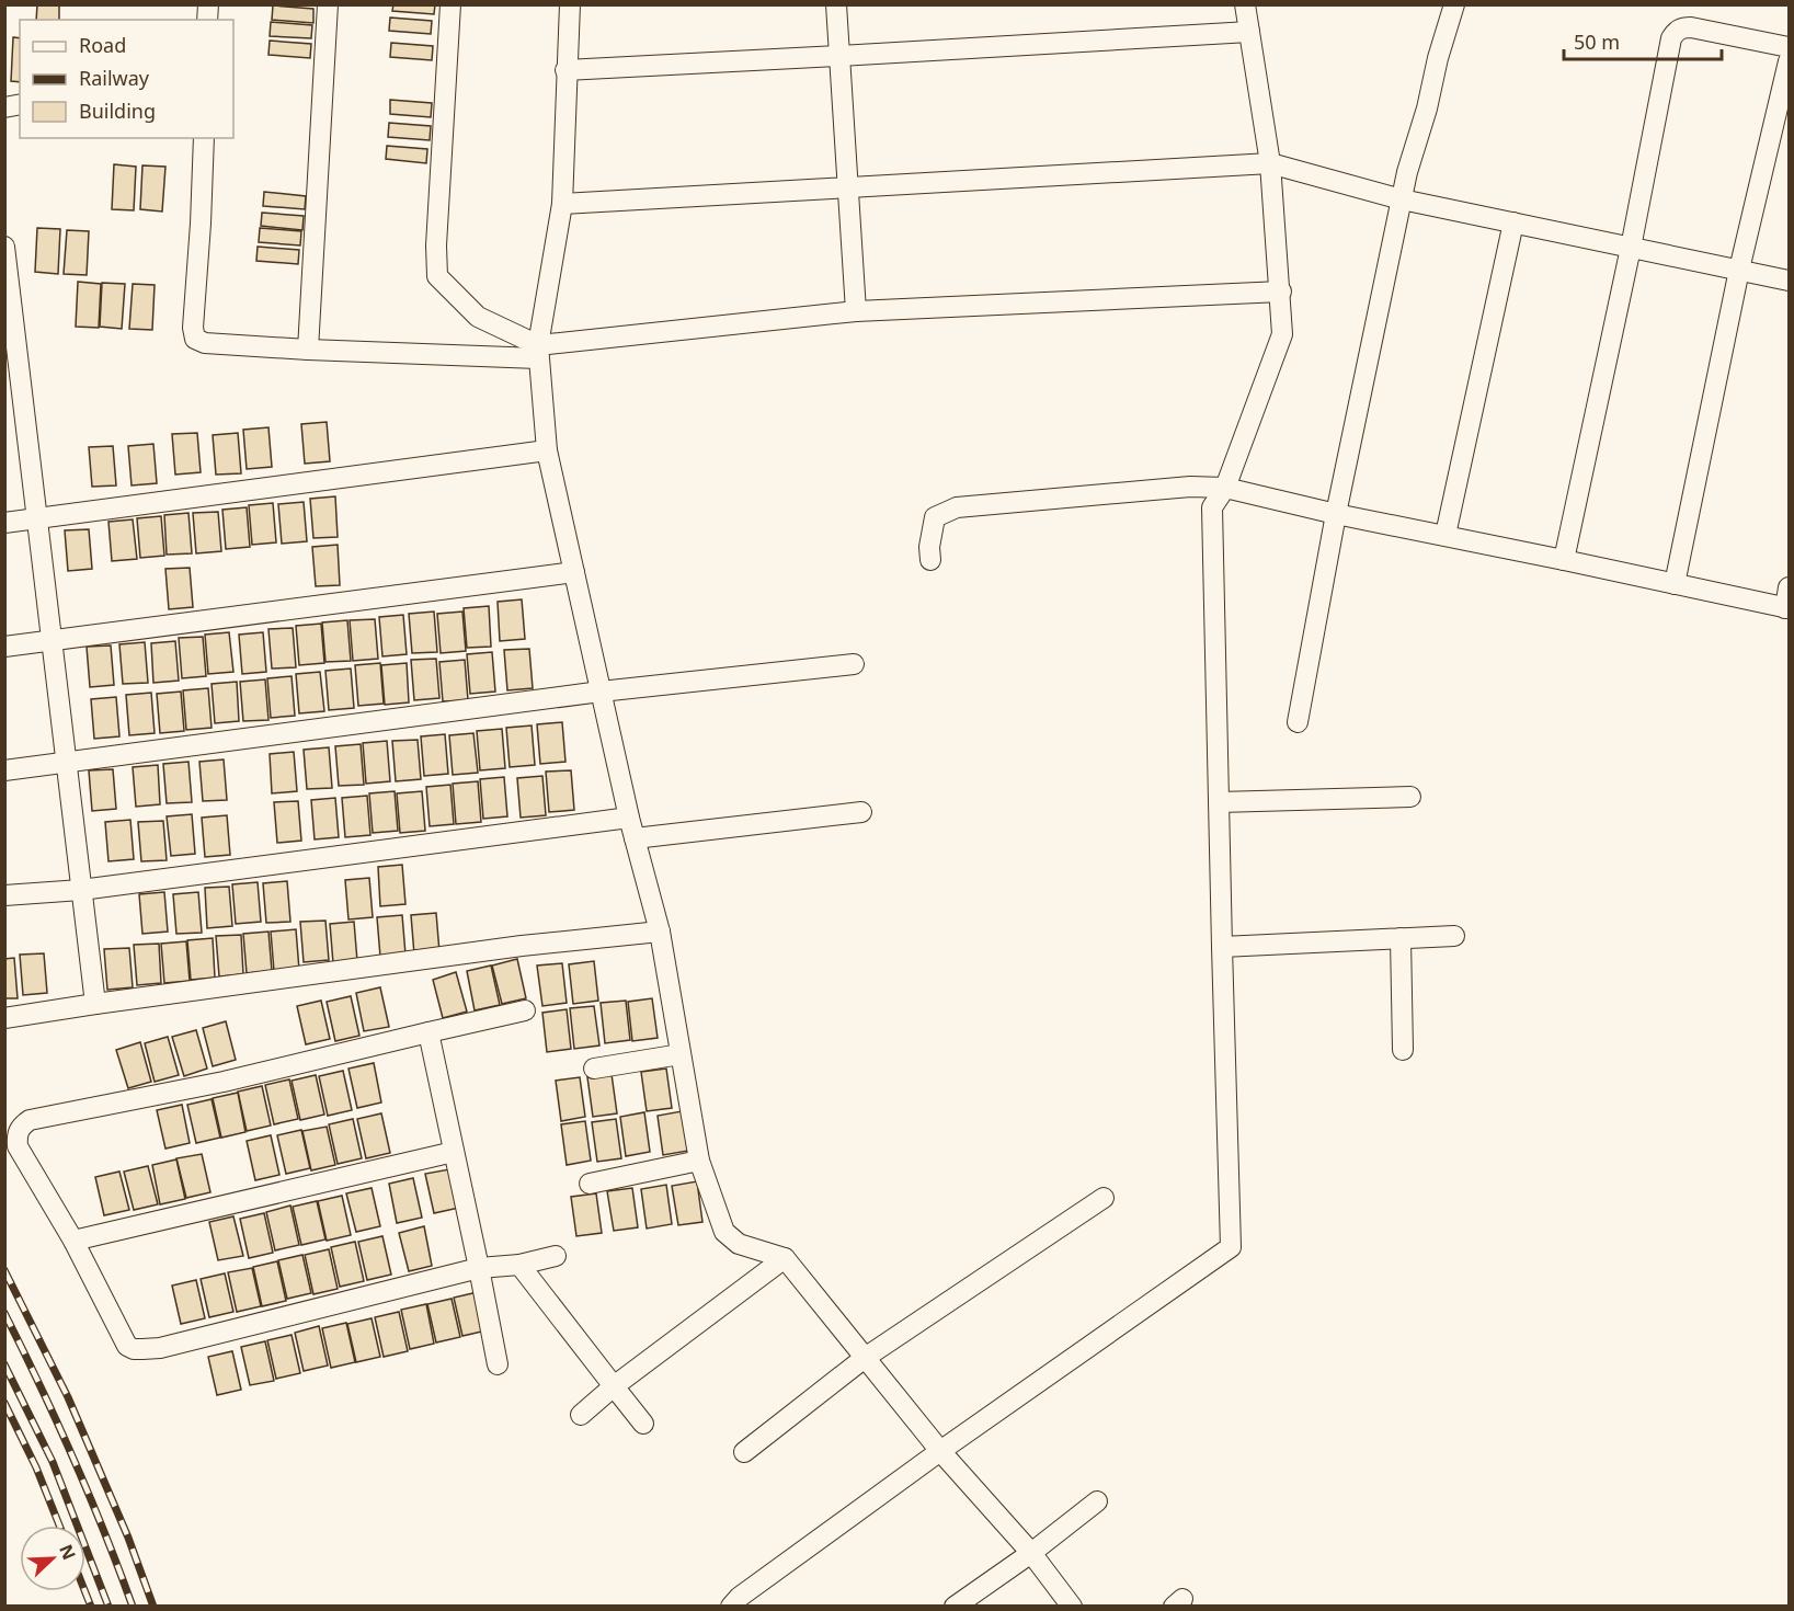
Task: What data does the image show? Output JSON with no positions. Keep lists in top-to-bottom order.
{
  "legend": ["Road", "Railway", "Building"],
  "scale_bar": "50 m",
  "north": "top right"
}
